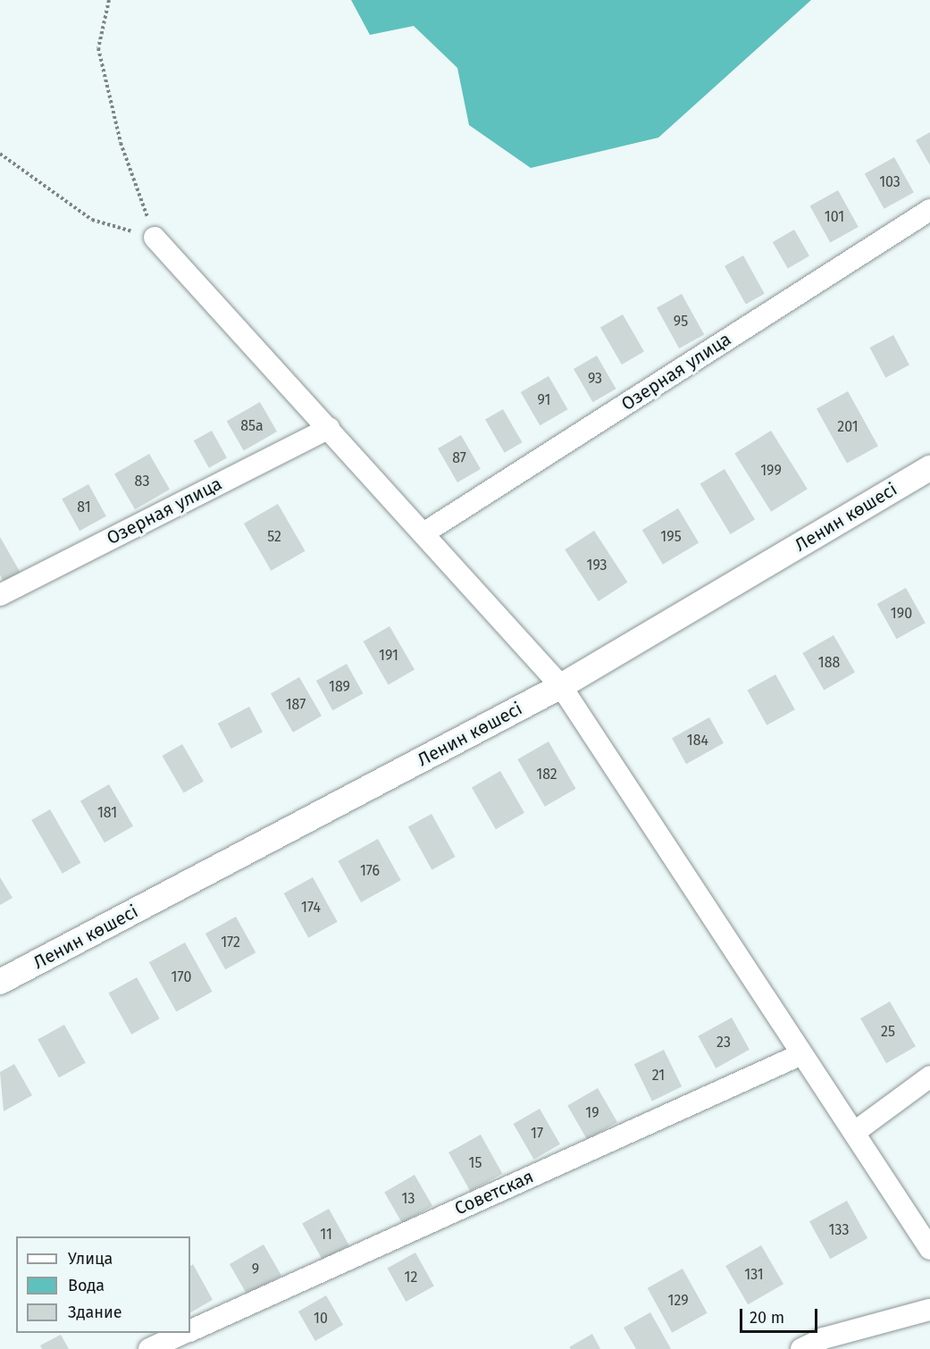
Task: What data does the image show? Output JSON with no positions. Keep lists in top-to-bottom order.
{
  "streets": {
    "street": ["Озерная улица", "Ленин көшесі", "Советская"]
  },
  "house_numbers": [
    "103",
    "101",
    "95",
    "93",
    "91",
    "85а",
    "201",
    "87",
    "199",
    "83",
    "81",
    "52",
    "195",
    "193",
    "190",
    "191",
    "188",
    "189",
    "187",
    "184",
    "182",
    "181",
    "176",
    "174",
    "172",
    "170",
    "25",
    "23",
    "21",
    "19",
    "17",
    "15",
    "13",
    "133",
    "11",
    "9",
    "131",
    "12",
    "129",
    "10"
  ],
  "legend": ["Улица", "Вода", "Здание"],
  "scale_bar": "20 m"
}
